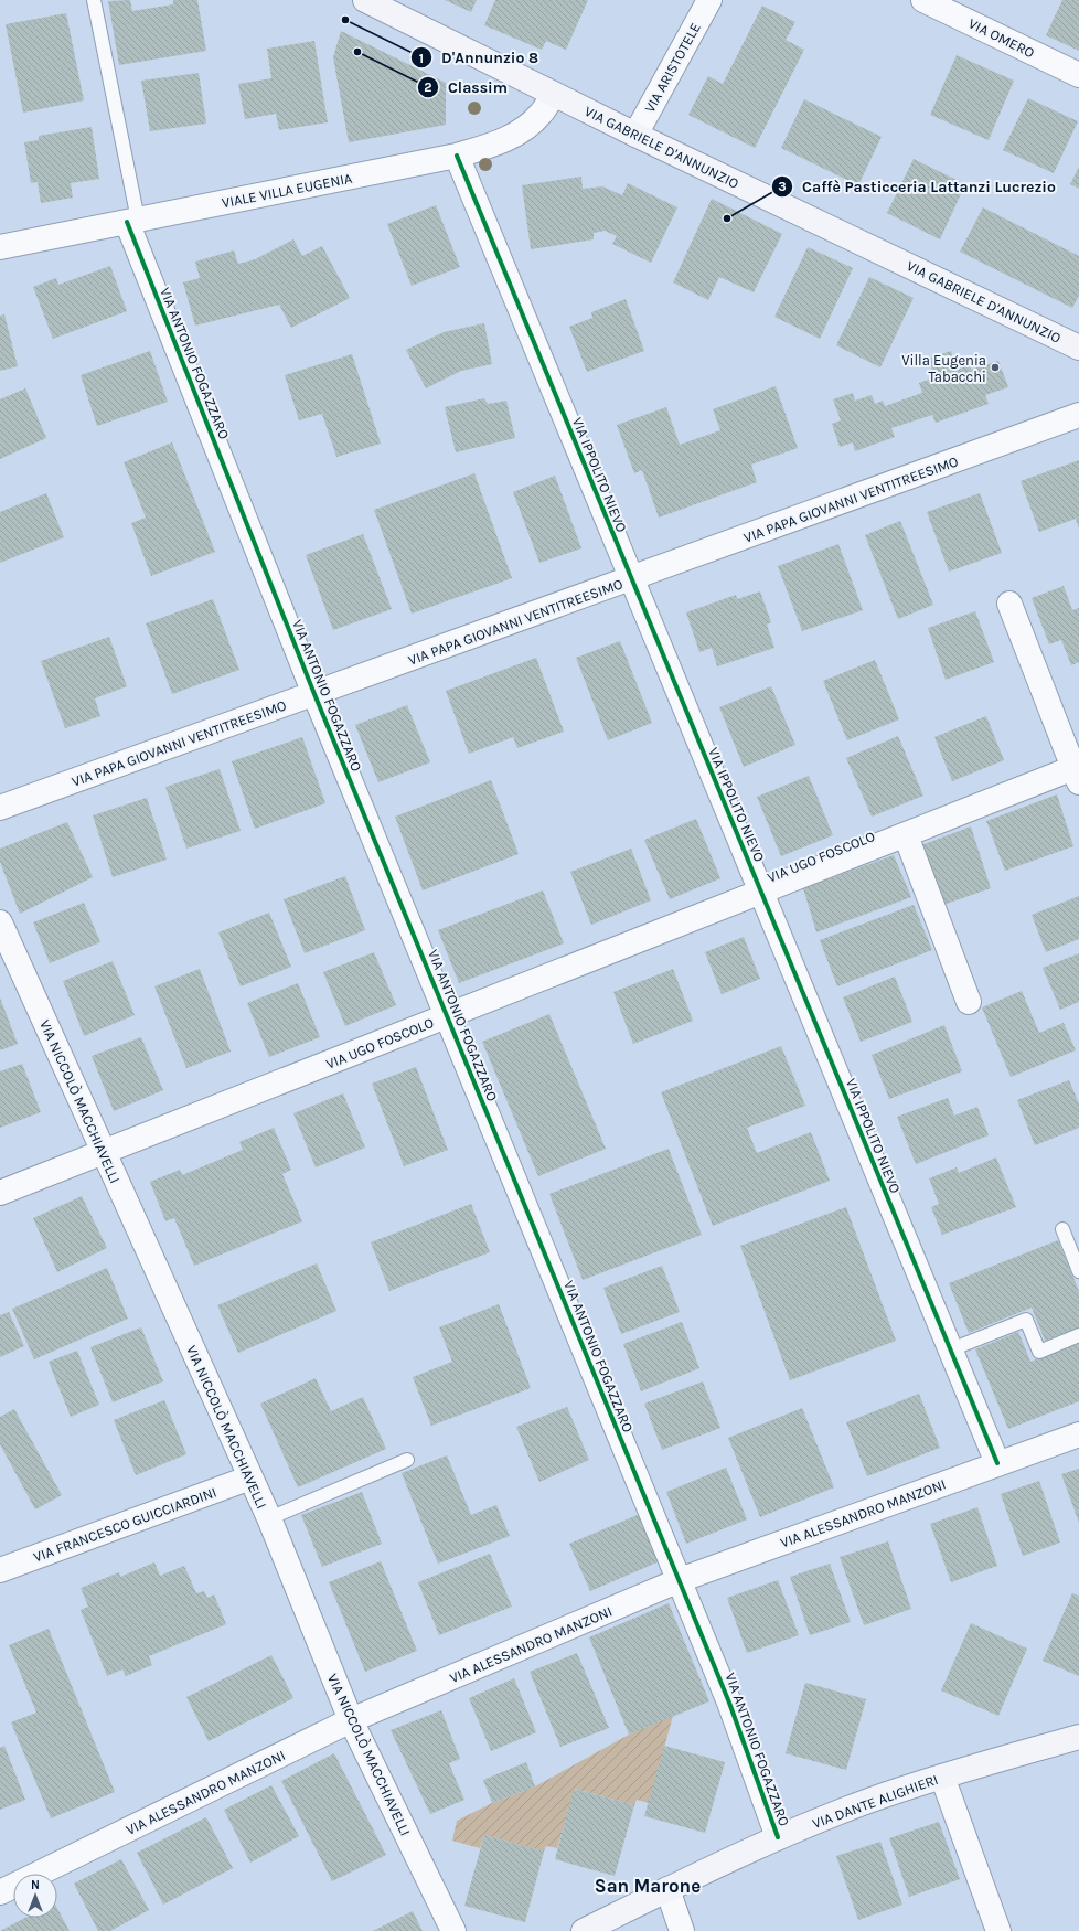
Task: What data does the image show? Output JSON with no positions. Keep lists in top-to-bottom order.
{
  "streets": {
    "main road": ["VIA GABRIELE D'ANNUNZIO", "VIA DANTE ALIGHIERI"],
    "street": [
      "VIA OMERO",
      "VIA ARISTOTELE",
      "VIALE VILLA EUGENIA",
      "VIA ANTONIO FOGAZZARO",
      "VIA IPPOLITO NIEVO",
      "VIA PAPA GIOVANNI VENTITREESIMO",
      "VIA UGO FOSCOLO",
      "VIA NICCOLÒ MACCHIAVELLI",
      "VIA ALESSANDRO MANZONI",
      "VIA FRANCESCO GUICCIARDINI"
    ]
  },
  "crossings": [
    ["VIA ARISTOTELE", "VIA GABRIELE D'ANNUNZIO"],
    ["VIA GABRIELE D'ANNUNZIO", "VIALE VILLA EUGENIA"],
    ["VIALE VILLA EUGENIA", "VIA ANTONIO FOGAZZARO"],
    ["VIALE VILLA EUGENIA", "VIA IPPOLITO NIEVO"],
    ["VIA ANTONIO FOGAZZARO", "VIA PAPA GIOVANNI VENTITREESIMO"],
    ["VIA ANTONIO FOGAZZARO", "VIA UGO FOSCOLO"],
    ["VIA ANTONIO FOGAZZARO", "VIA ALESSANDRO MANZONI"],
    ["VIA ANTONIO FOGAZZARO", "VIA DANTE ALIGHIERI"],
    ["VIA IPPOLITO NIEVO", "VIA PAPA GIOVANNI VENTITREESIMO"],
    ["VIA IPPOLITO NIEVO", "VIA UGO FOSCOLO"],
    ["VIA IPPOLITO NIEVO", "VIA ALESSANDRO MANZONI"],
    ["VIA UGO FOSCOLO", "VIA NICCOLÒ MACCHIAVELLI"],
    ["VIA NICCOLÒ MACCHIAVELLI", "VIA ALESSANDRO MANZONI"],
    ["VIA NICCOLÒ MACCHIAVELLI", "VIA FRANCESCO GUICCIARDINI"]
  ],
  "districts": ["San Marone"],
  "places": [
    "D'Annunzio 8",
    "Classim",
    "Caffè Pasticceria Lattanzi Lucrezio",
    "Villa Eugenia Tabacchi"
  ],
  "north": "top"
}
